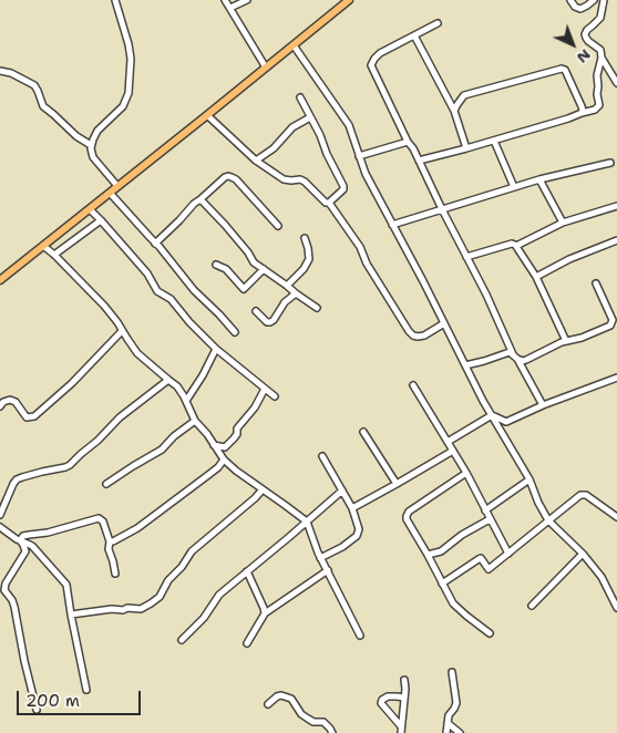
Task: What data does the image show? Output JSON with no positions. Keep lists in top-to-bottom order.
{
  "scale_bar": "200 m",
  "north": "bottom right"
}
